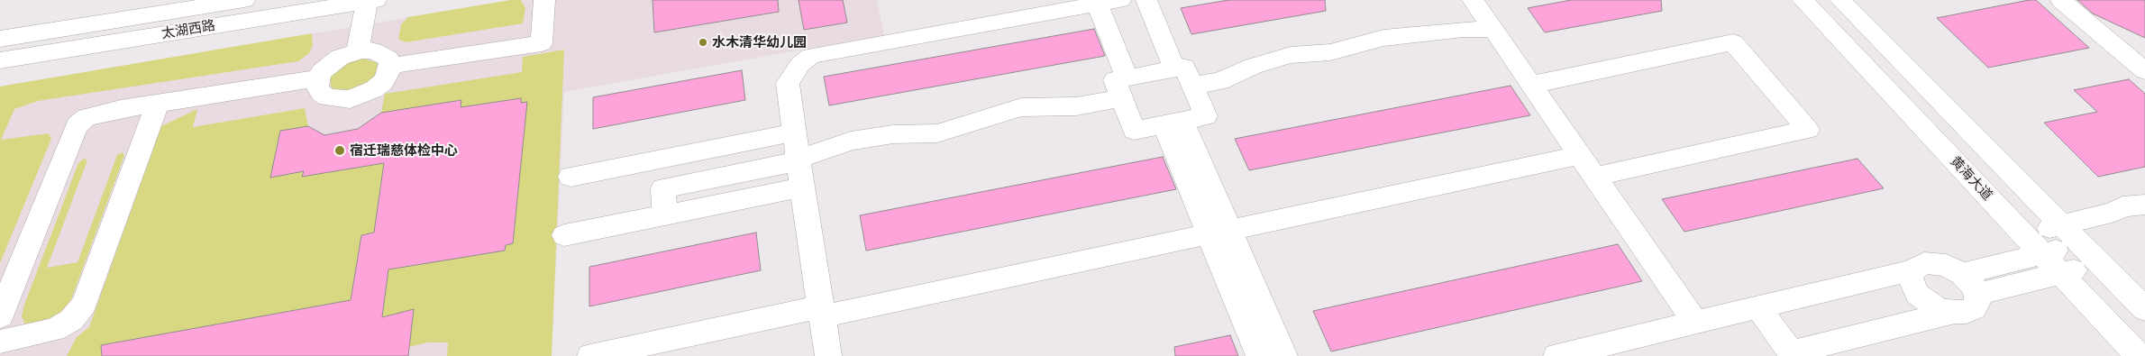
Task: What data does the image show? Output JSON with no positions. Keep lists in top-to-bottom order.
{
  "streets": {
    "street": ["太湖西路", "黄海大道"]
  },
  "places": ["水木清华幼儿园", "宿迁瑞慈体检中心"]
}
